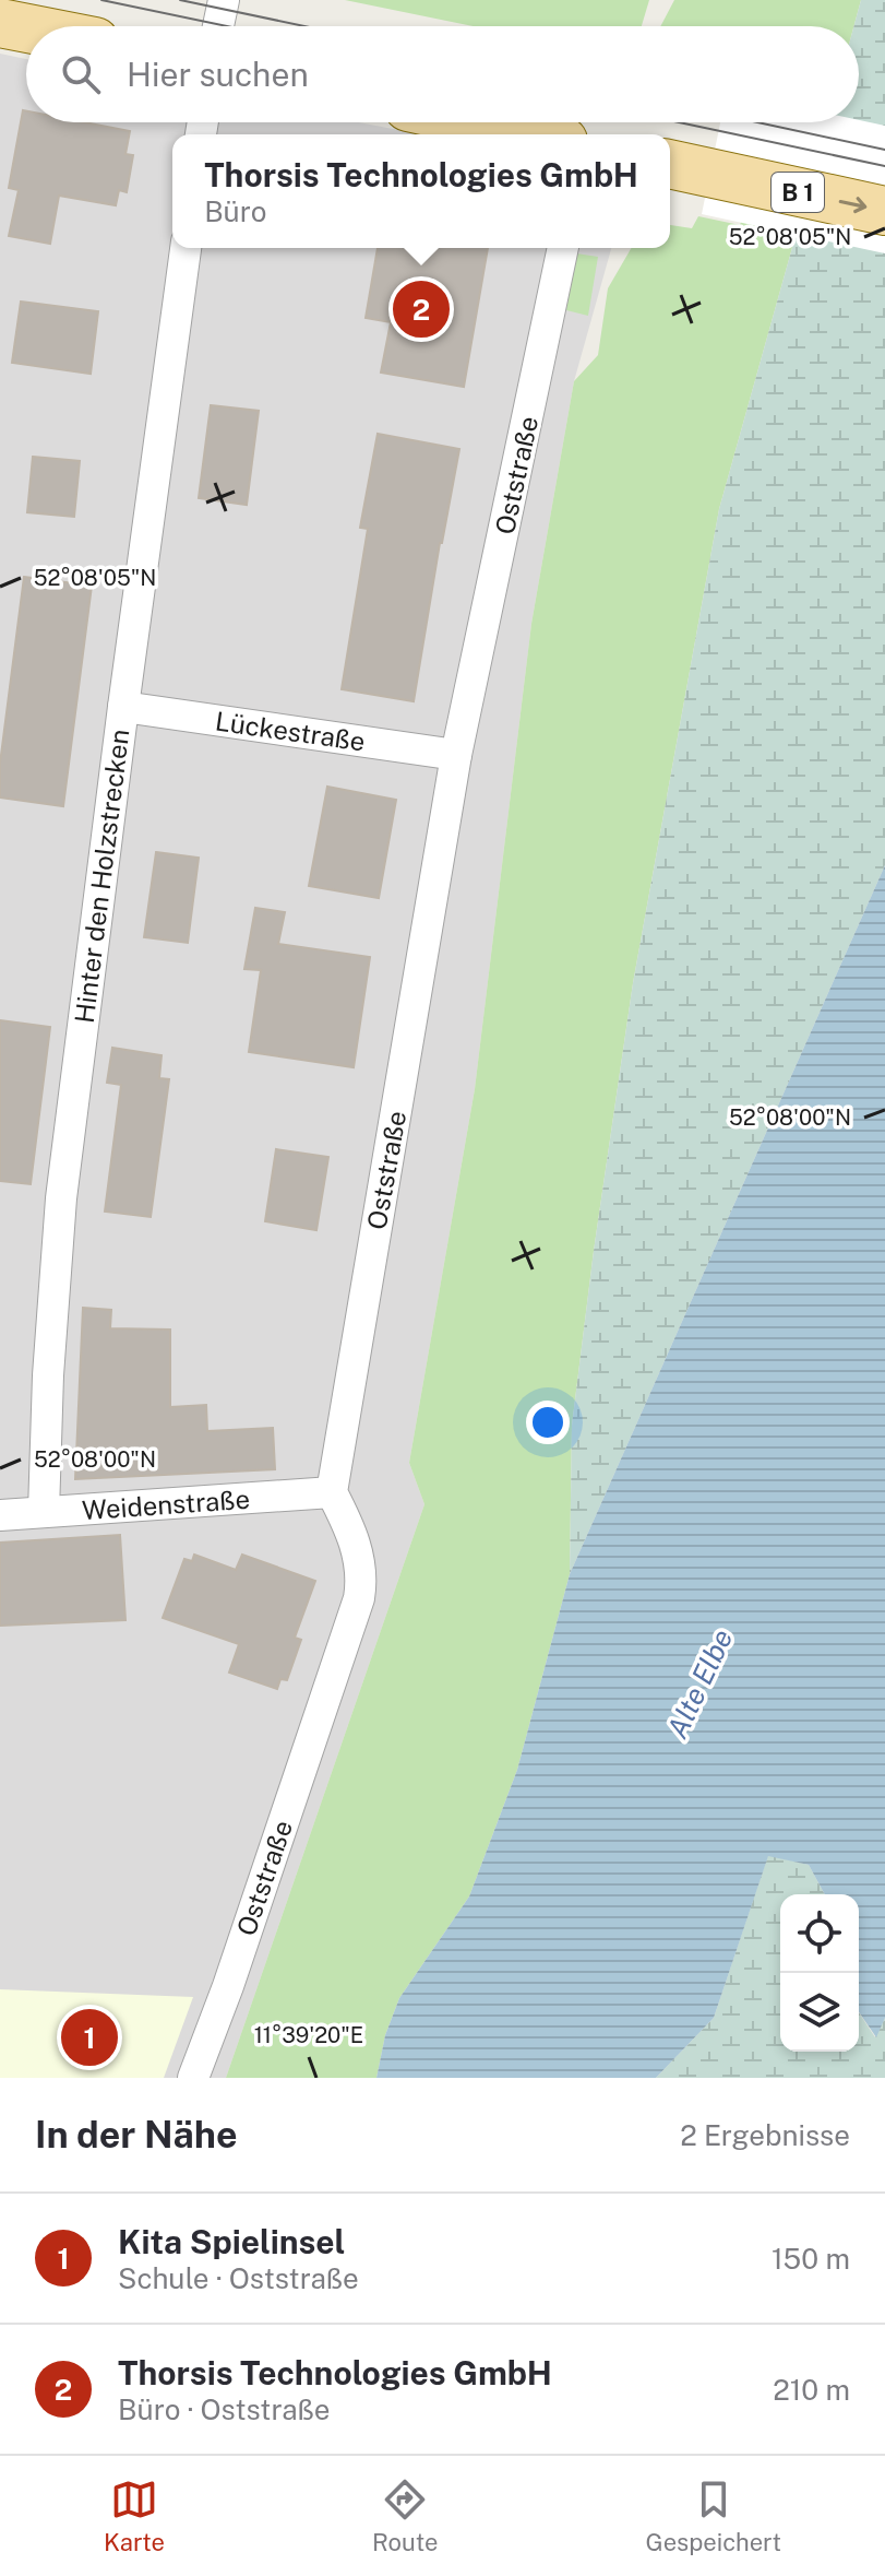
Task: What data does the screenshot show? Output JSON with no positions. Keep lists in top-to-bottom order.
{
  "streets": {
    "main road": ["B 1"],
    "street": [
      "Oststraße",
      "Lückestraße",
      "Hinter den Holzstrecken",
      "Weidenstraße"
    ]
  },
  "crossings": [
    ["Oststraße", "Lückestraße"],
    ["Oststraße", "Weidenstraße"],
    ["Lückestraße", "Hinter den Holzstrecken"],
    ["Hinter den Holzstrecken", "Weidenstraße"]
  ],
  "water": ["Alte Elbe"],
  "page": {
    "search": "Hier suchen",
    "popup": ["Thorsis Technologies GmbH", "Büro"],
    "pins": ["2", "1"],
    "heading": ["In der Nähe", "2 Ergebnisse"],
    "list": [
      {
        "mark": "1",
        "name": "Kita Spielinsel",
        "note": "Schule · Oststraße",
        "value": "150 m"
      },
      {
        "mark": "2",
        "name": "Thorsis Technologies GmbH",
        "note": "Büro · Oststraße",
        "value": "210 m"
      }
    ],
    "nav": ["Karte", "Route", "Gespeichert"]
  },
  "coordinates": ["52°08'05\"N", "52°08'00\"N", "11°39'20\"E"]
}
